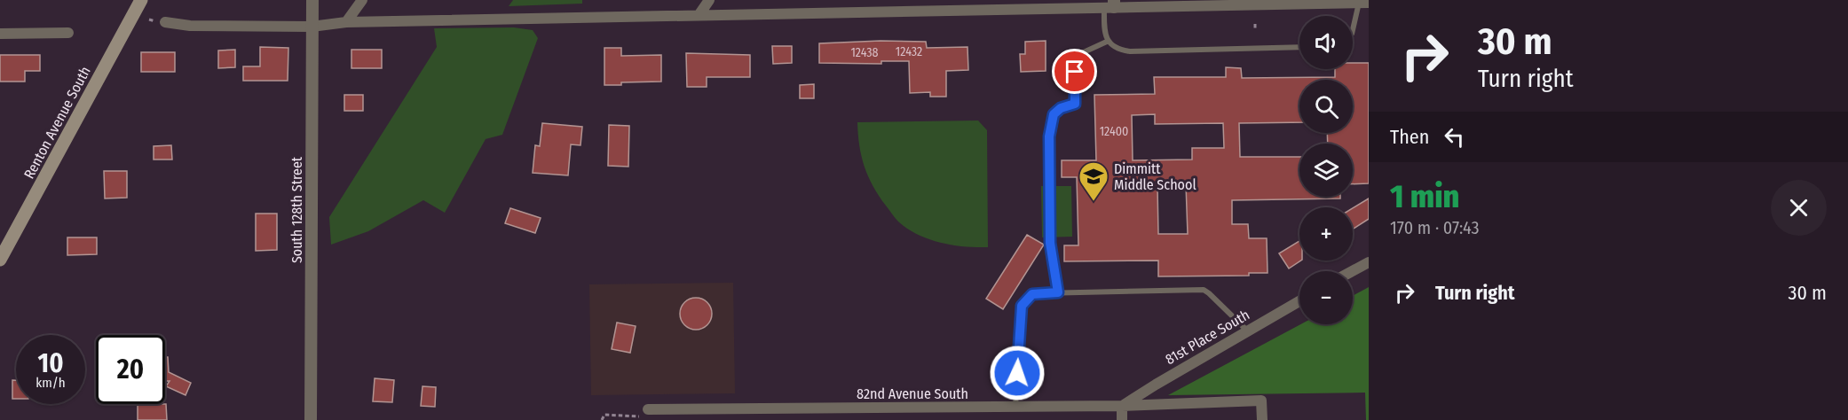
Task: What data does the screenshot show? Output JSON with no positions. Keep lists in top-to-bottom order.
{
  "streets": {
    "main road": ["Renton Avenue South"],
    "street": ["South 128th Street", "81st Place South", "82nd Avenue South"]
  },
  "crossings": [
    ["81st Place South", "82nd Avenue South"]
  ],
  "places": {
    "school or university": ["Dimmitt Middle School"]
  },
  "house_numbers": ["12432", "12438", "12400"],
  "page": {
    "turn": ["30 m", "Turn right"],
    "map_buttons": ["+", "−"],
    "then": "Then",
    "heading": ["1 min", "170 m · 07:43"],
    "list": [
      {
        "name": "Turn right",
        "value": "30 m"
      }
    ],
    "speed": "10 km/h",
    "limit": "20"
  }
}
